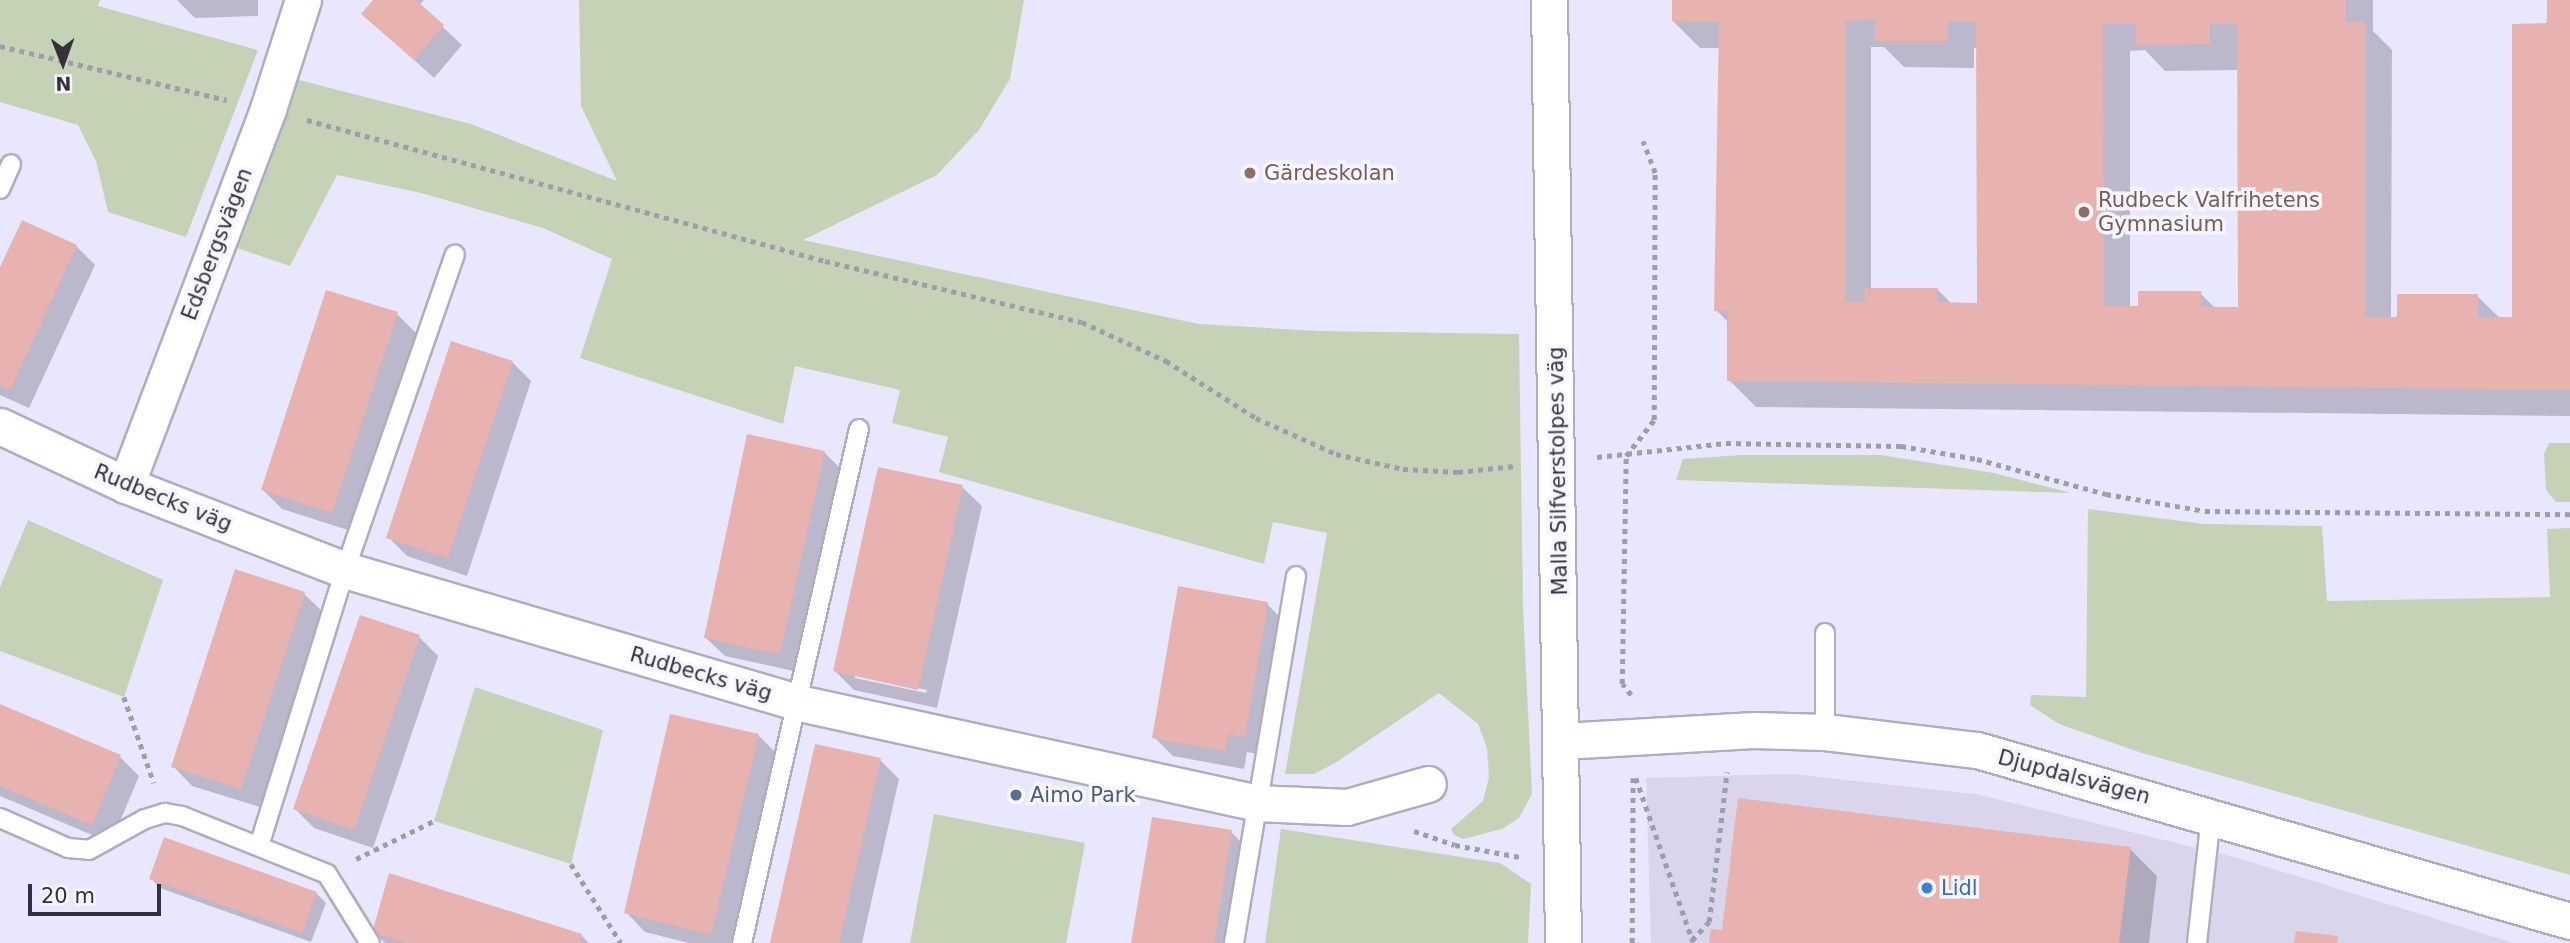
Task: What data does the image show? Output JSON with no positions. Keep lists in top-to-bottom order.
{
  "streets": {
    "street": [
      "Edsbergsvägen",
      "Malla Silfverstolpes väg",
      "Rudbecks väg",
      "Djupdalsvägen"
    ]
  },
  "crossings": [
    ["Edsbergsvägen", "Rudbecks väg"],
    ["Malla Silfverstolpes väg", "Djupdalsvägen"]
  ],
  "places": [
    "Gärdeskolan",
    "Rudbeck Valfrihetens Gymnasium",
    "Aimo Park",
    "Lidl"
  ],
  "scale_bar": "20 m",
  "north": "bottom"
}
